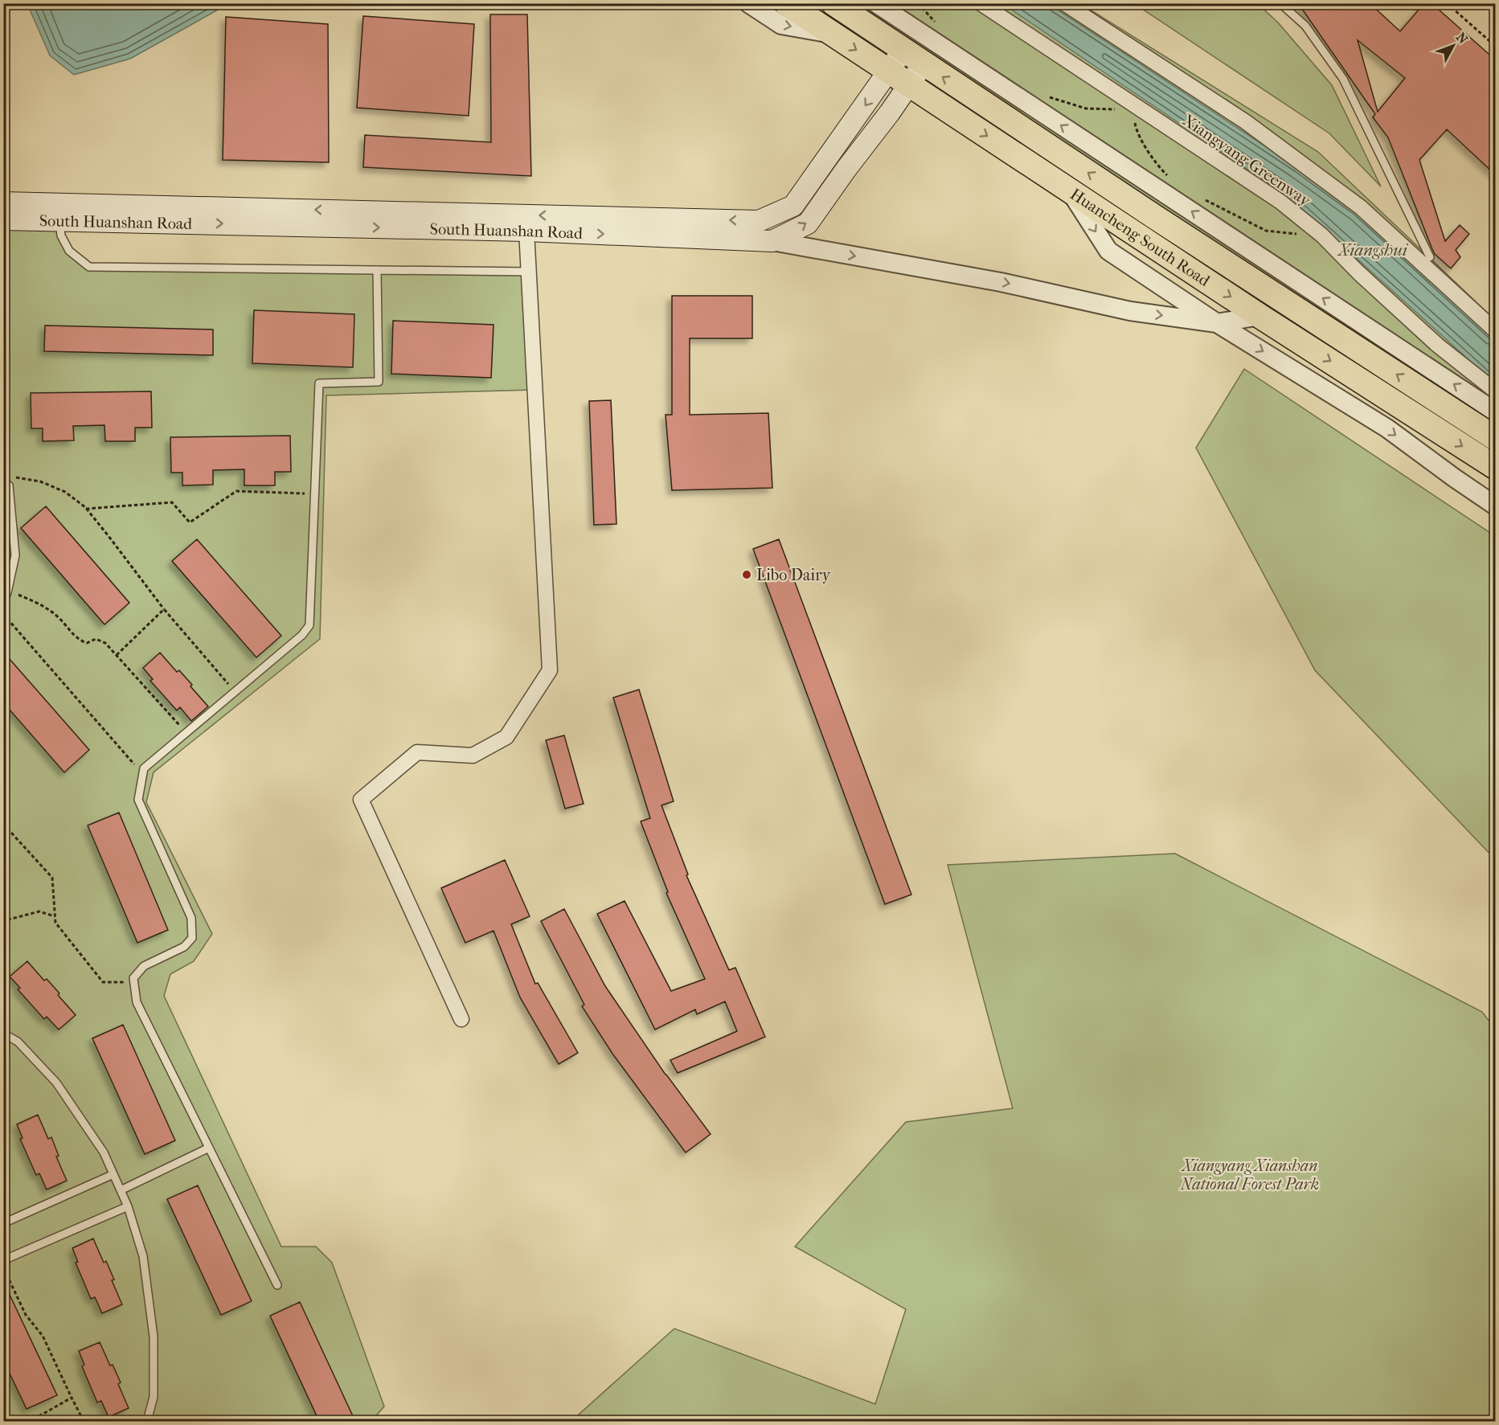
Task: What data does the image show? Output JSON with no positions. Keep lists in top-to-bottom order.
{
  "streets": {
    "highway": ["Huancheng South Road"],
    "main road": ["South Huanshan Road"],
    "street": ["Xiangyang Greenway"]
  },
  "crossings": [
    ["South Huanshan Road", "Huancheng South Road"]
  ],
  "water": ["Xiangshui"],
  "parks": ["Xiangyang Xianshan National Forest Park"],
  "places": ["Libo Dairy"],
  "north": "top right"
}
